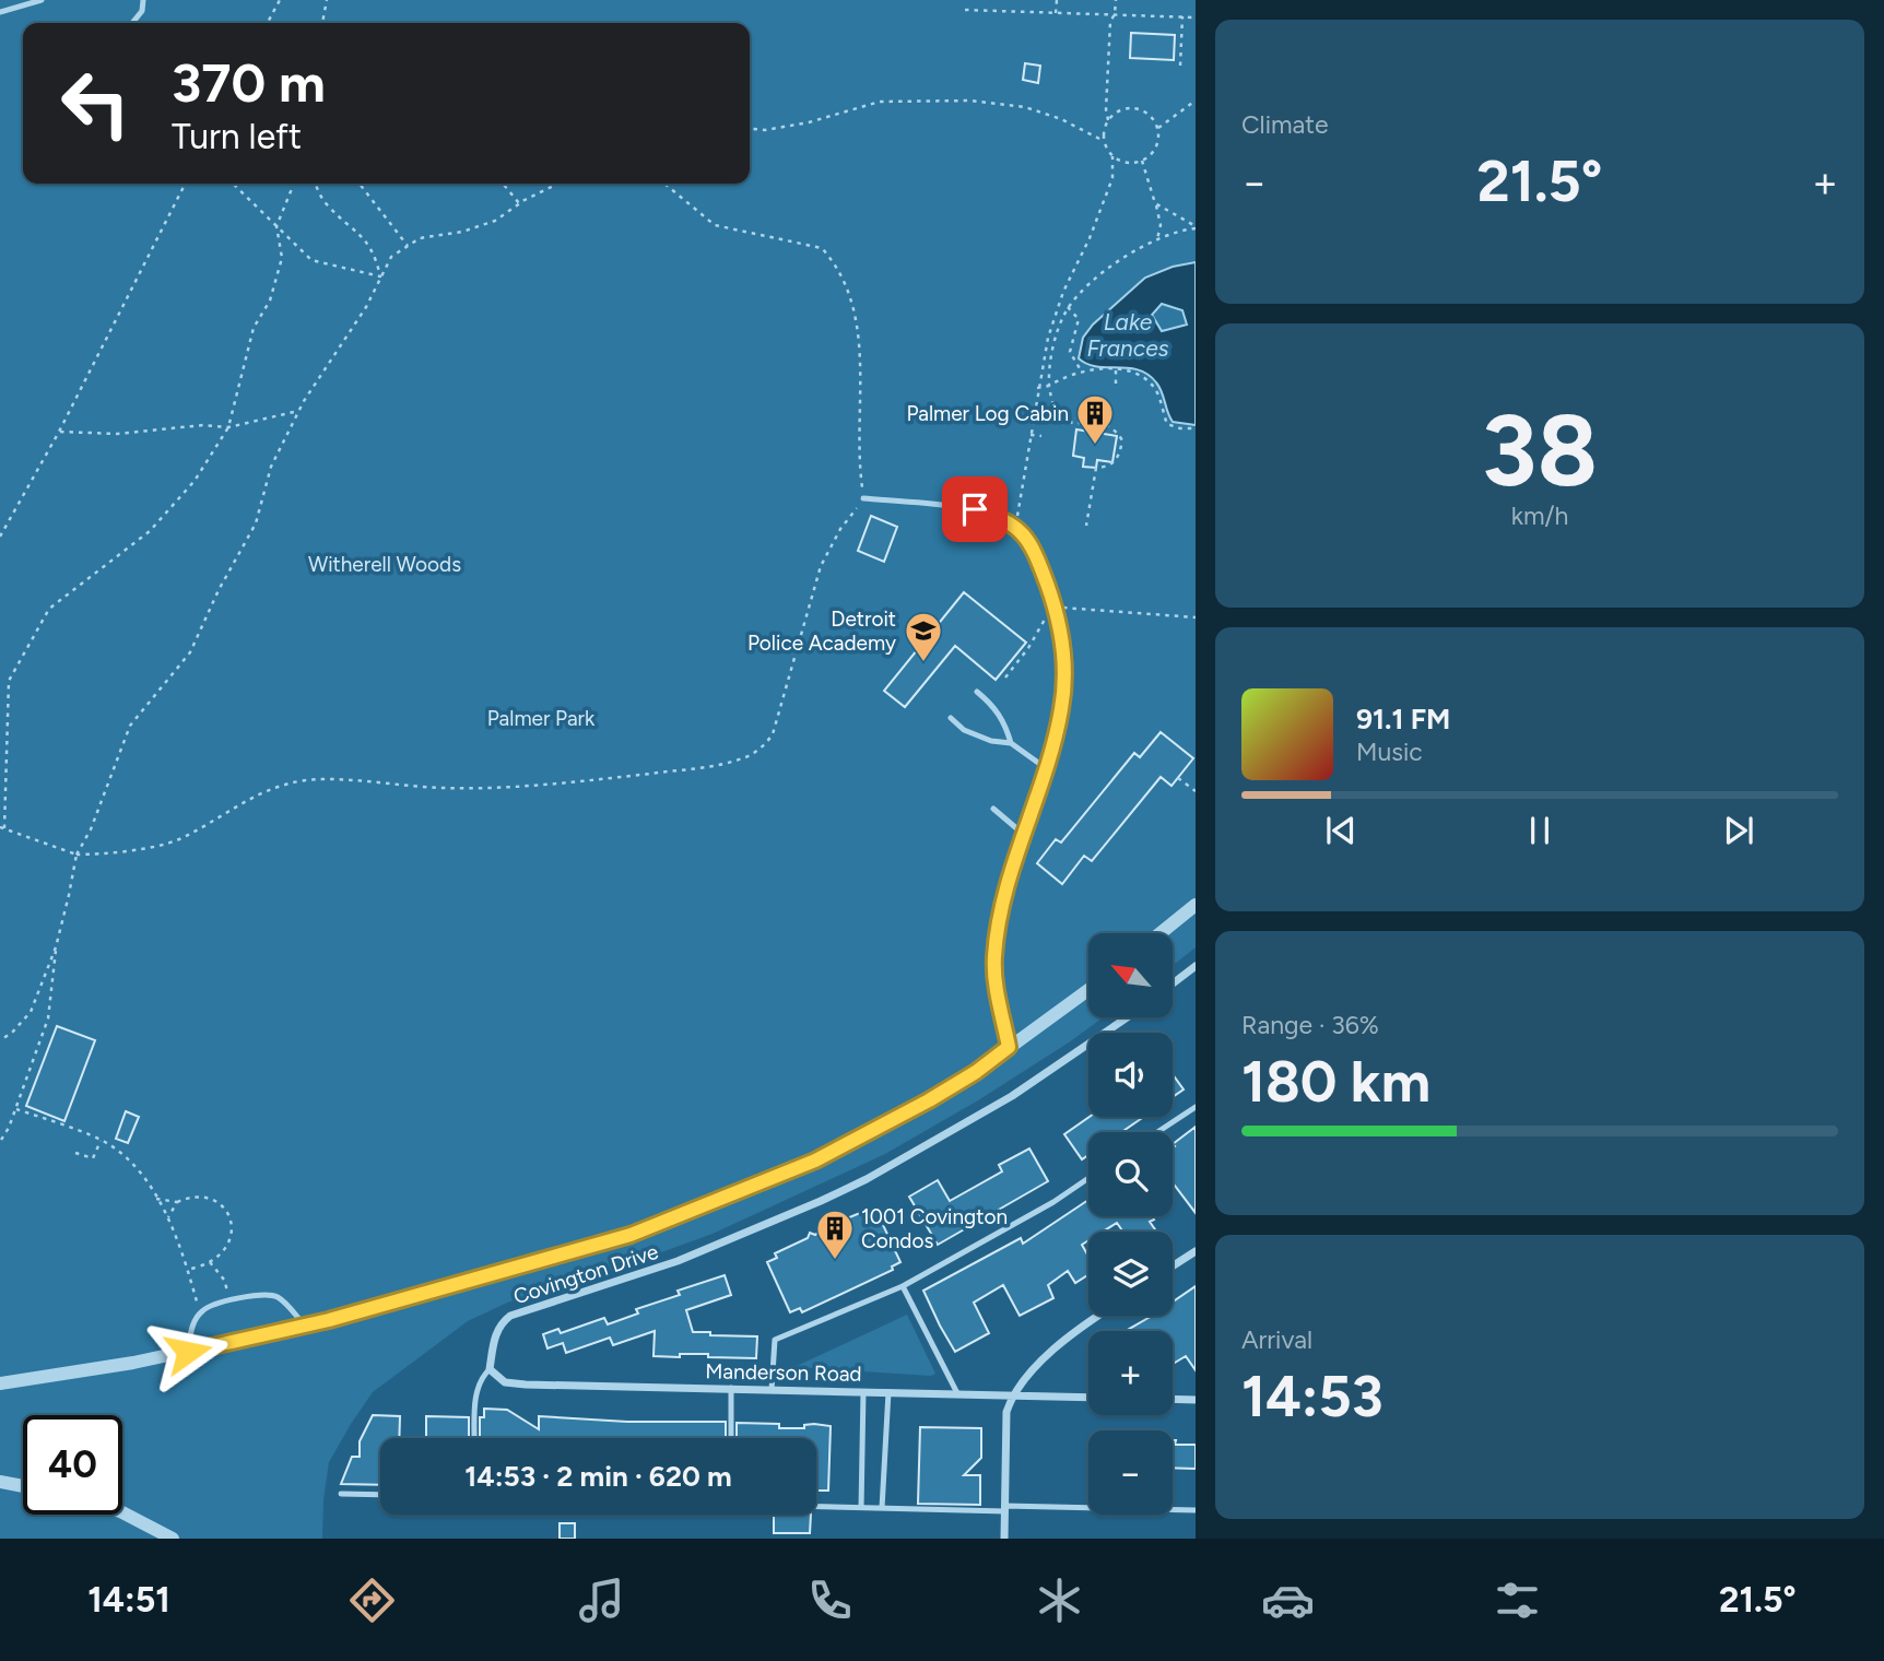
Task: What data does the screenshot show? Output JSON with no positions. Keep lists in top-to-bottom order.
{
  "streets": {
    "street": ["Covington Drive", "Manderson Road"]
  },
  "crossings": [
    ["Covington Drive", "Manderson Road"]
  ],
  "water": ["Lake Frances"],
  "parks": ["Witherell Woods", "Palmer Park"],
  "places": {
    "building": ["Palmer Log Cabin", "1001 Covington Condos"],
    "school or university": ["Detroit Police Academy"]
  },
  "north": "top left",
  "page": {
    "tile": [
      "Climate",
      ["38", "km/h"],
      ["Range · 36%", "180 km"],
      ["Arrival", "14:53"]
    ],
    "turn": ["370 m", "Turn left"],
    "heat": ["−", "21.5°", "+"],
    "song": ["91.1 FM", "Music"],
    "map_buttons": ["+", "−"],
    "limit": "40",
    "trip": "14:53 · 2 min · 620 m",
    "tabs": ["14:51", "21.5°"]
  }
}
